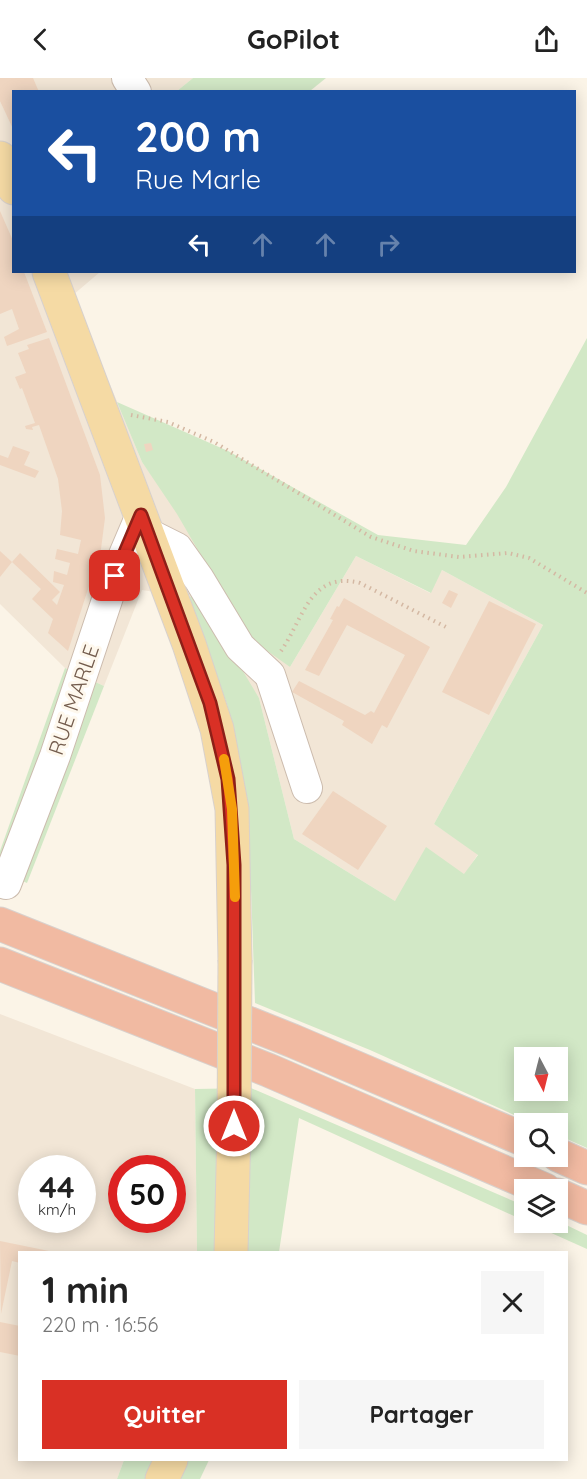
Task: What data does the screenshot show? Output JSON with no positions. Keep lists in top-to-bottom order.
{
  "streets": {
    "street": ["RUE MARLE"]
  },
  "north": "bottom",
  "page": {
    "header": "GoPilot",
    "turn": ["200 m", "Rue Marle"],
    "speed": "44 km/h",
    "limit": "50",
    "heading": ["1 min", "220 m · 16:56"],
    "buttons": ["Quitter", "Partager"]
  }
}
